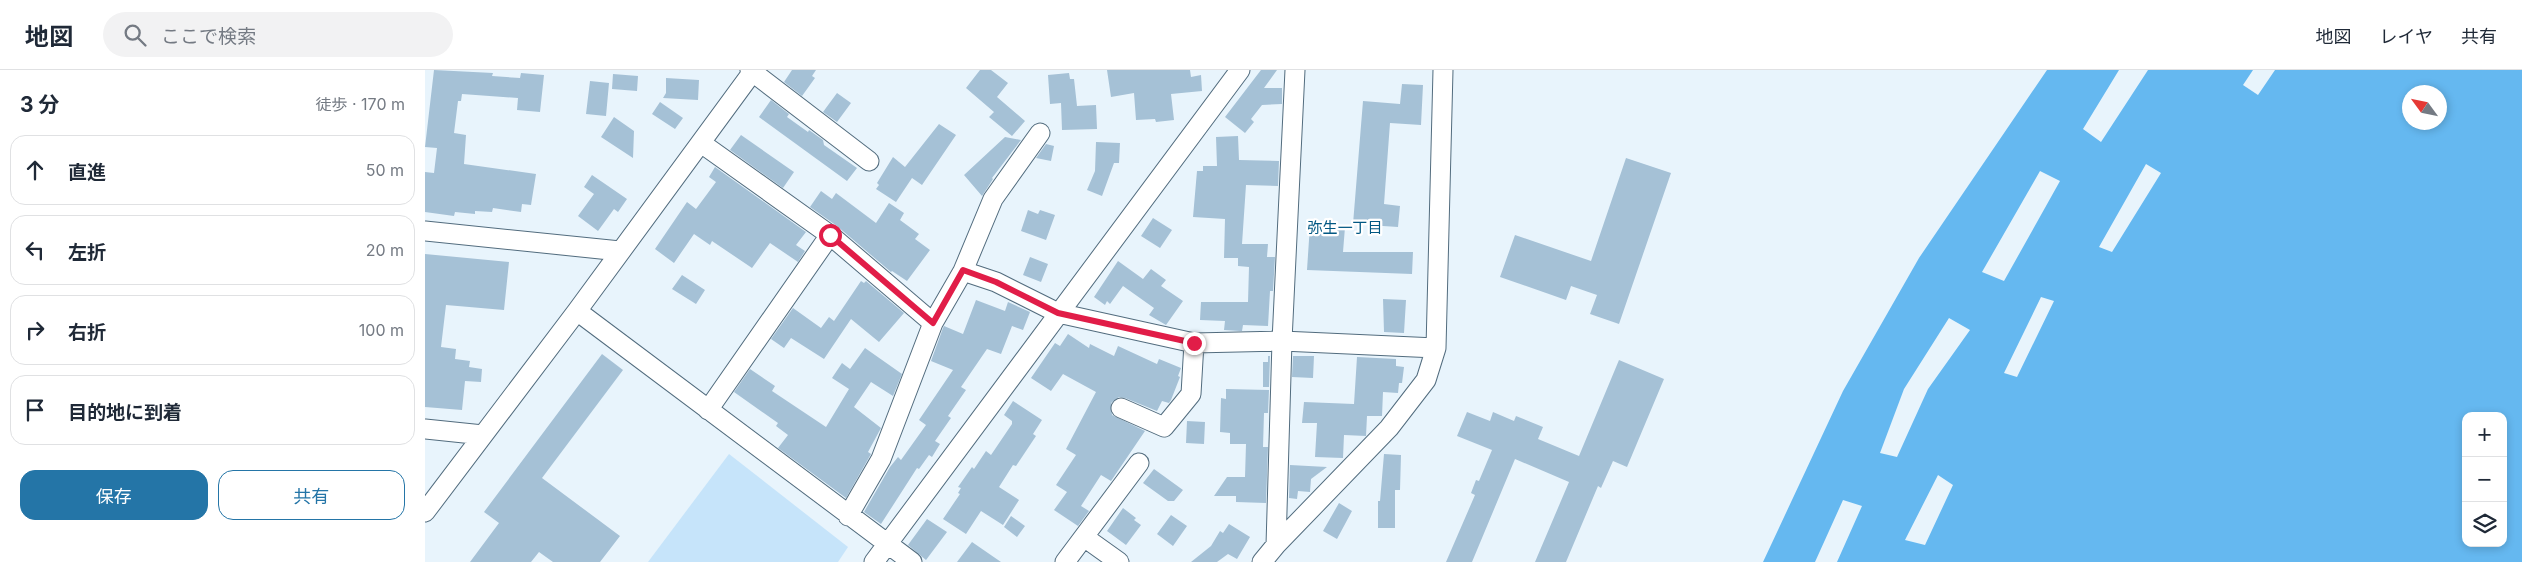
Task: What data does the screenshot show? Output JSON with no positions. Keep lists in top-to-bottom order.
{
  "districts": ["弥生一丁目"],
  "north": "top left",
  "page": {
    "header": "地図",
    "search": "ここで検索",
    "nav": ["地図", "レイヤ", "共有"],
    "heading": ["3 分", "徒歩 · 170 m"],
    "list": [
      ["直進", "50 m"],
      ["左折", "20 m"],
      ["右折", "100 m"],
      "目的地に到着"
    ],
    "map_buttons": ["+", "−"],
    "buttons": ["保存", "共有"]
  }
}
